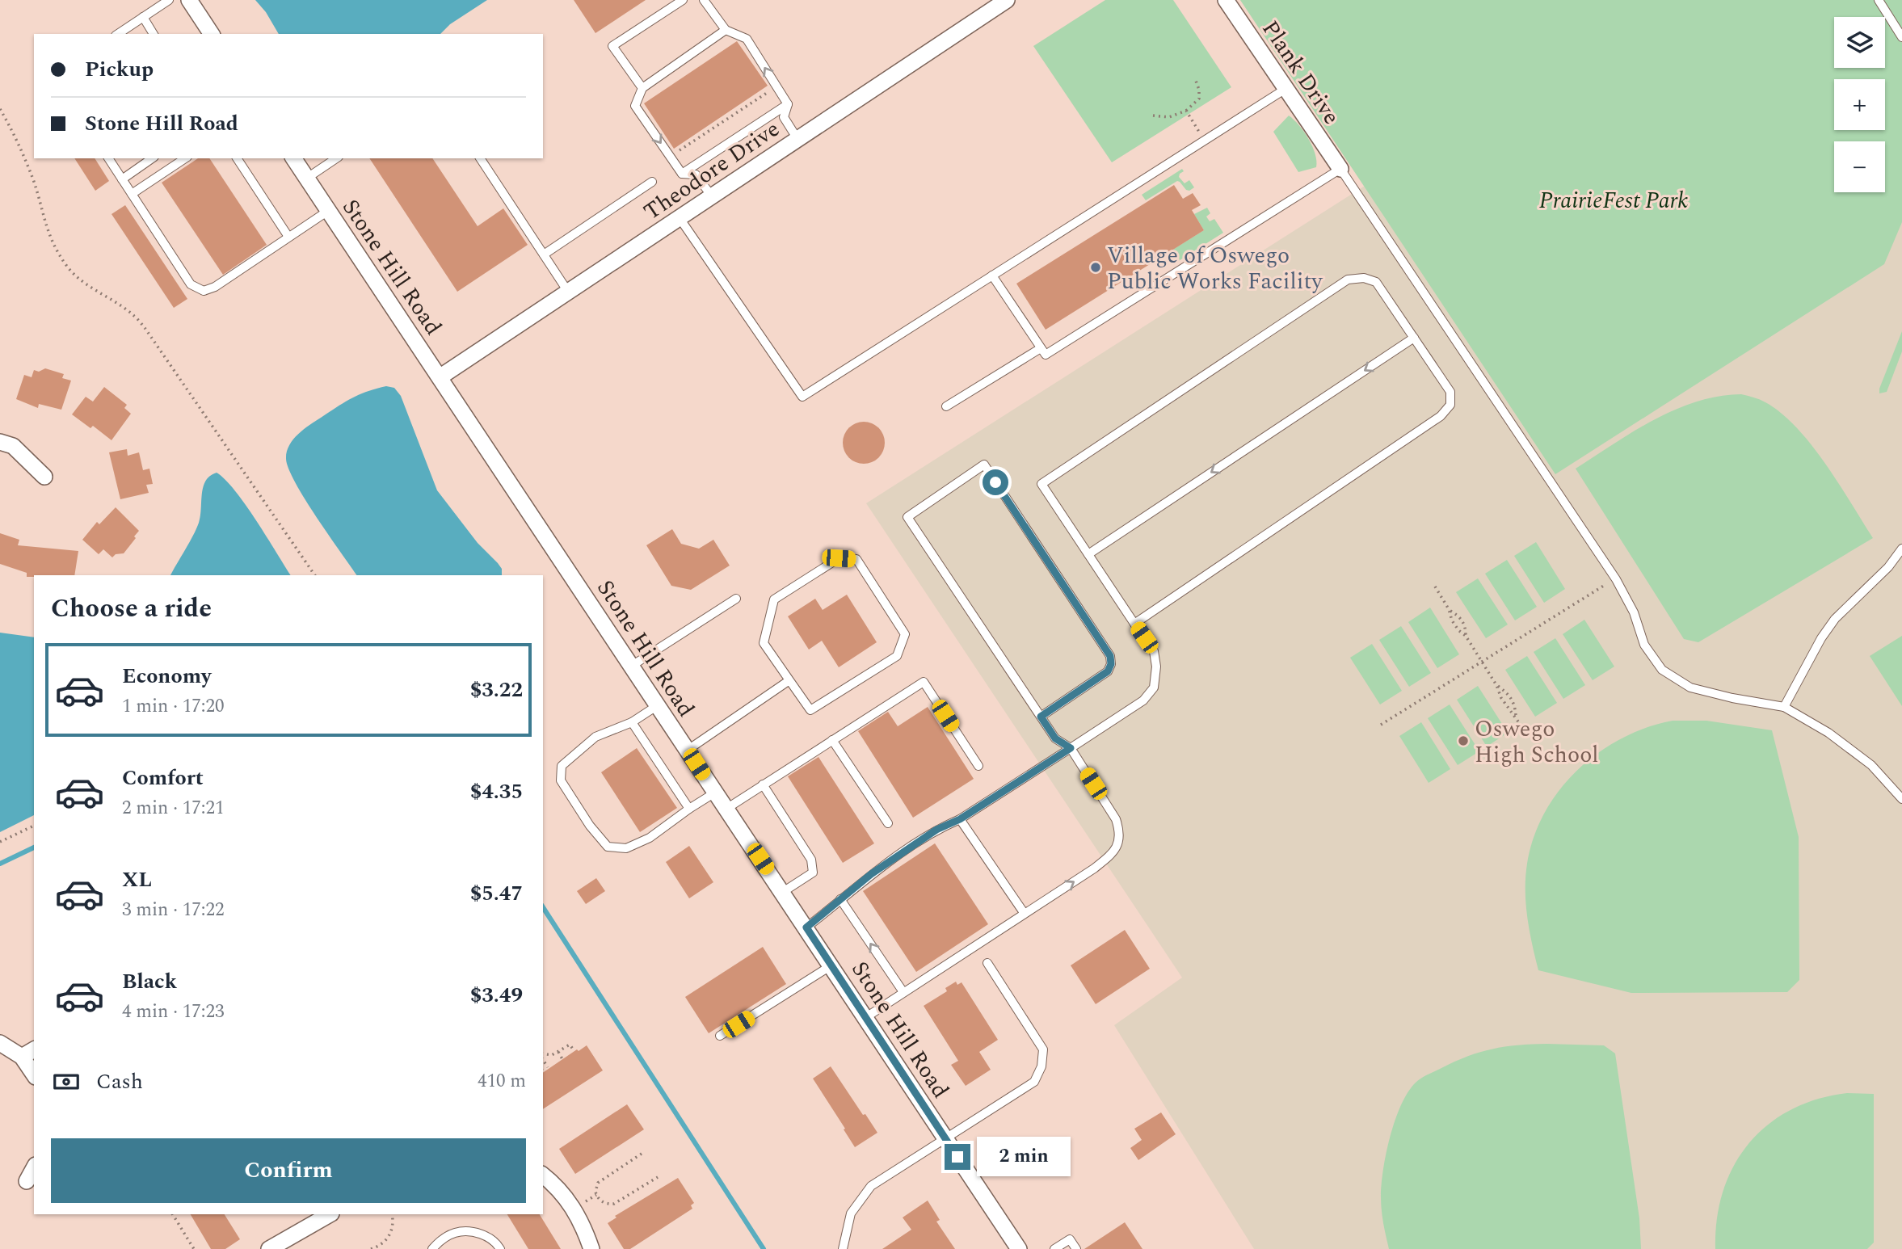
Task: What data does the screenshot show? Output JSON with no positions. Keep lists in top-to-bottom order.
{
  "streets": {
    "street": ["Plank Drive", "Theodore Drive", "Stone Hill Road"]
  },
  "crossings": [
    ["Theodore Drive", "Stone Hill Road"]
  ],
  "parks": ["PrairieFest Park"],
  "places": ["Village of Oswego Public Works Facility", "Oswego High School"],
  "page": {
    "map_buttons": ["+", "−"],
    "banner": ["Pickup", "Stone Hill Road"],
    "heading": "Choose a ride",
    "list": [
      {
        "name": "Economy",
        "note": "1 min · 17:20",
        "value": "$3.22"
      },
      {
        "name": "Comfort",
        "note": "2 min · 17:21",
        "value": "$4.35"
      },
      {
        "name": "XL",
        "note": "3 min · 17:22",
        "value": "$5.47"
      },
      {
        "name": "Black",
        "note": "4 min · 17:23",
        "value": "$3.49"
      }
    ],
    "pay": ["Cash", "410 m"],
    "buttons": "Confirm",
    "bubble": "2 min"
  }
}
